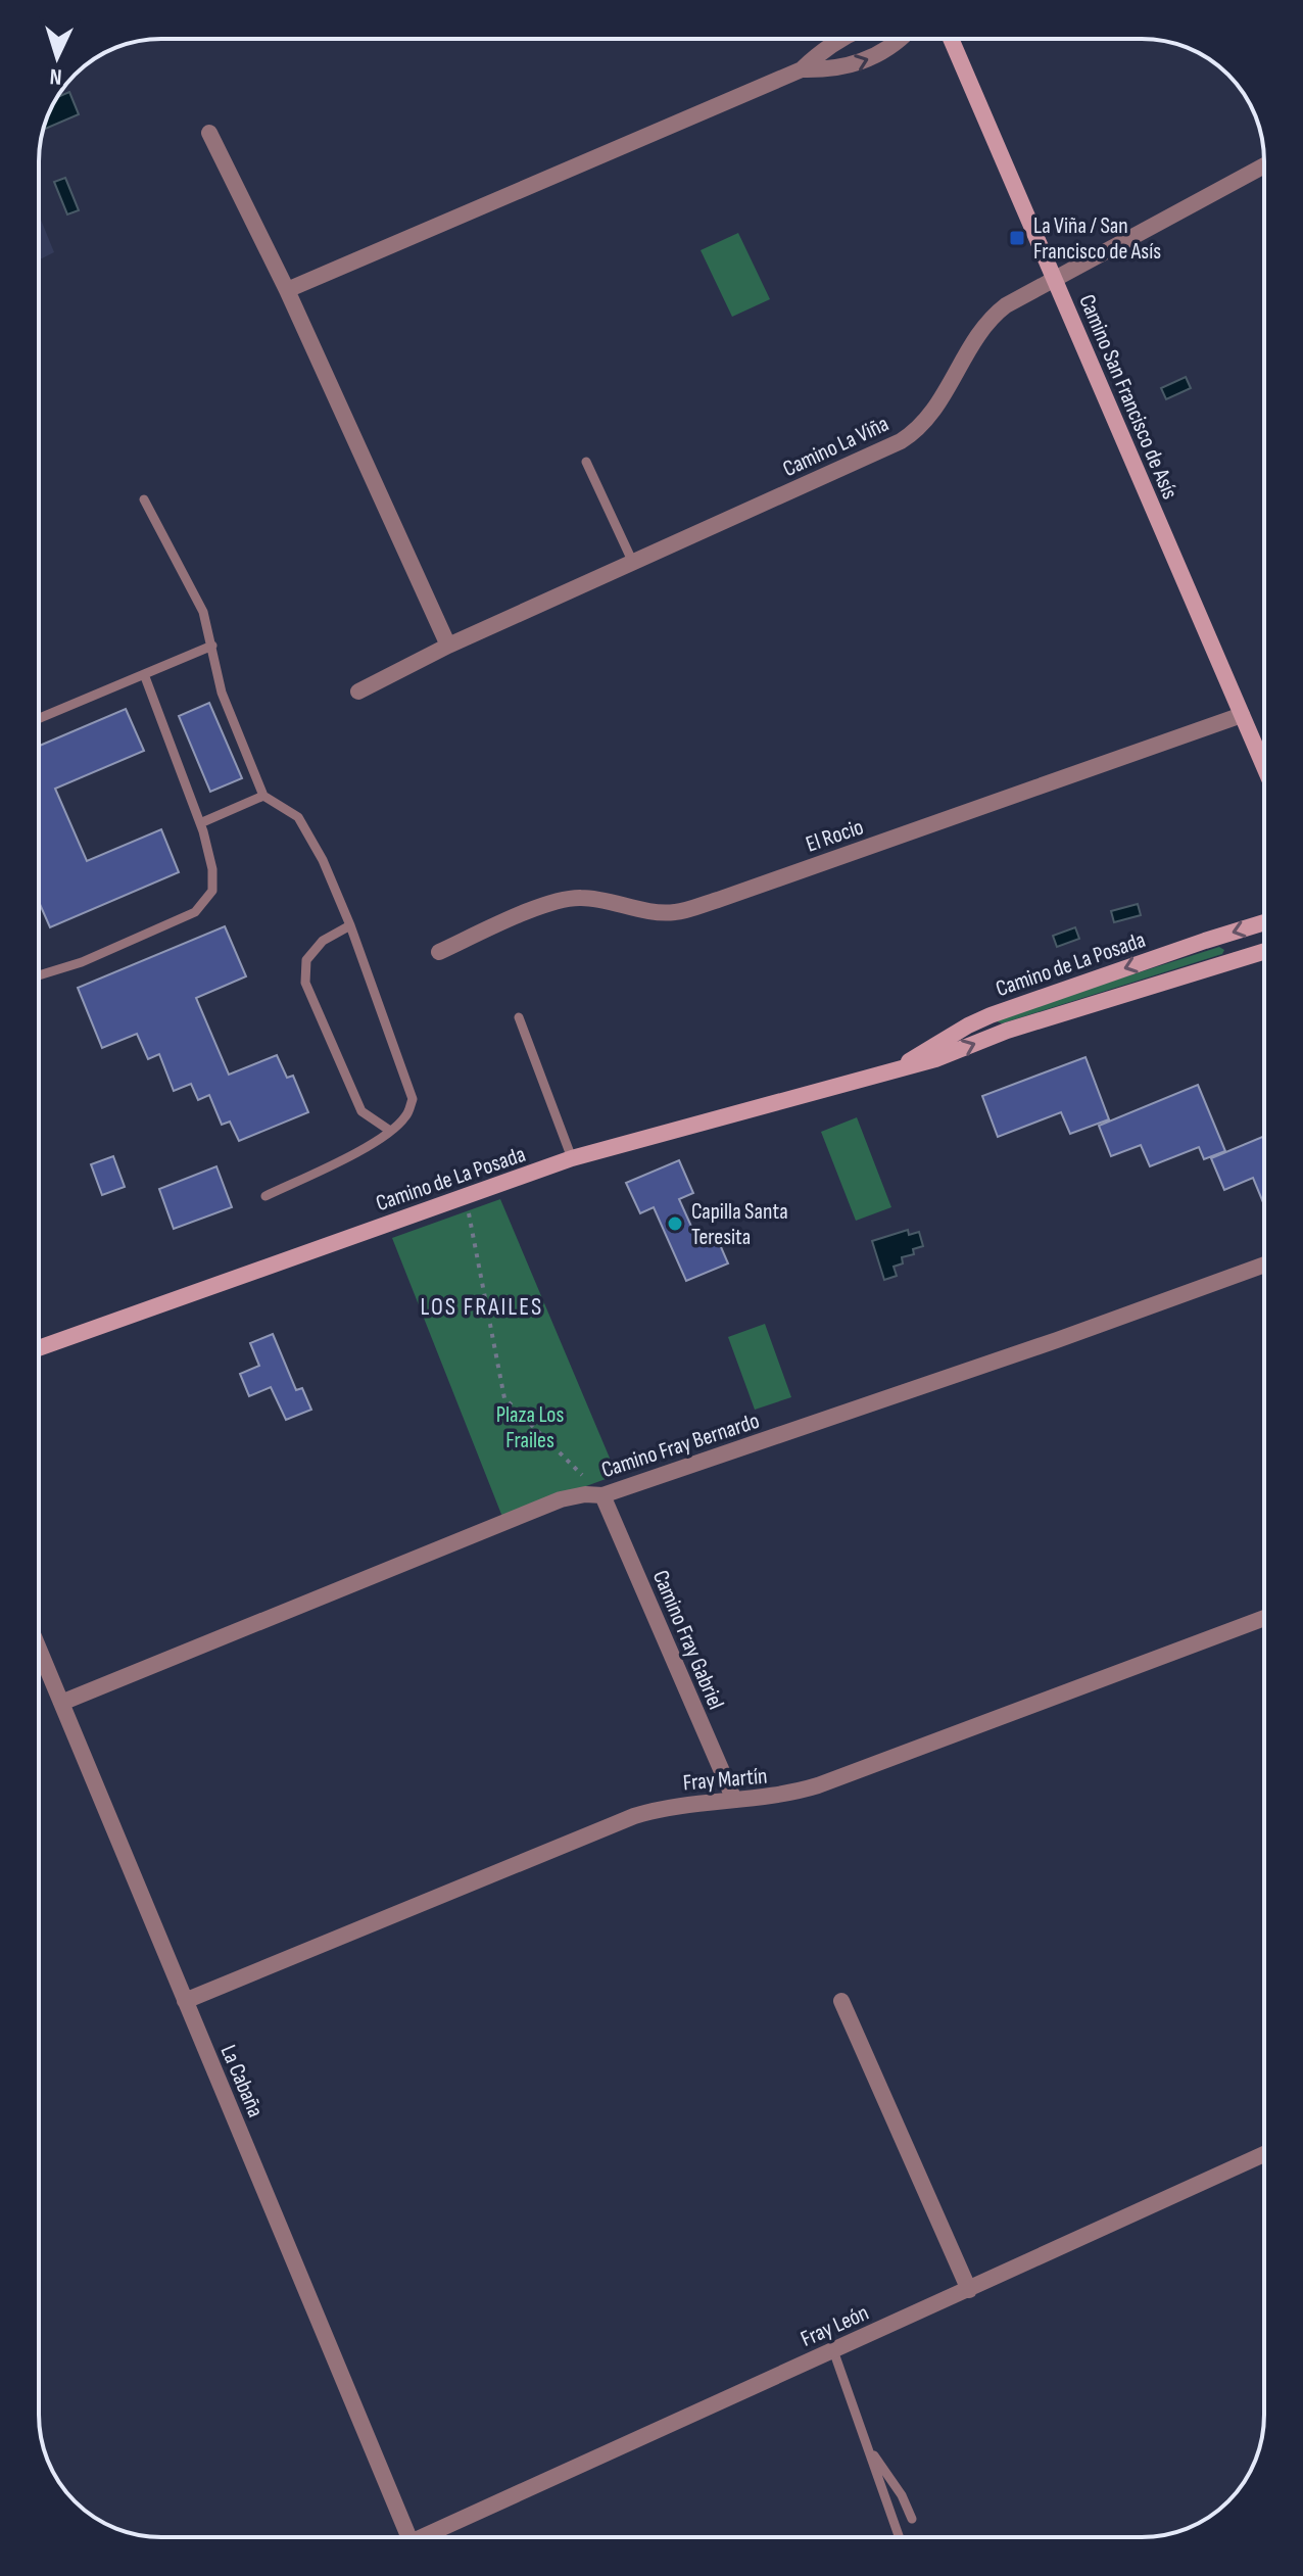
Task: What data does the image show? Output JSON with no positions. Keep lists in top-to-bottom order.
{
  "streets": {
    "street": [
      "Camino San Francisco de Asís",
      "Camino La Viña",
      "El Rocio",
      "Camino de La Posada",
      "Camino Fray Bernardo",
      "Camino Fray Gabriel",
      "Fray Martín",
      "La Cabaña",
      "Fray León"
    ]
  },
  "crossings": [
    ["Camino San Francisco de Asís", "Camino La Viña"],
    ["Camino San Francisco de Asís", "El Rocio"],
    ["Camino Fray Bernardo", "Camino Fray Gabriel"],
    ["Camino Fray Bernardo", "La Cabaña"],
    ["Camino Fray Gabriel", "Fray Martín"],
    ["Fray Martín", "La Cabaña"]
  ],
  "districts": ["LOS FRAILES"],
  "parks": ["Plaza Los Frailes"],
  "places": {
    "transit": ["La Viña / San Francisco de Asís"],
    "other": ["Capilla Santa Teresita"]
  },
  "north": "bottom"
}
